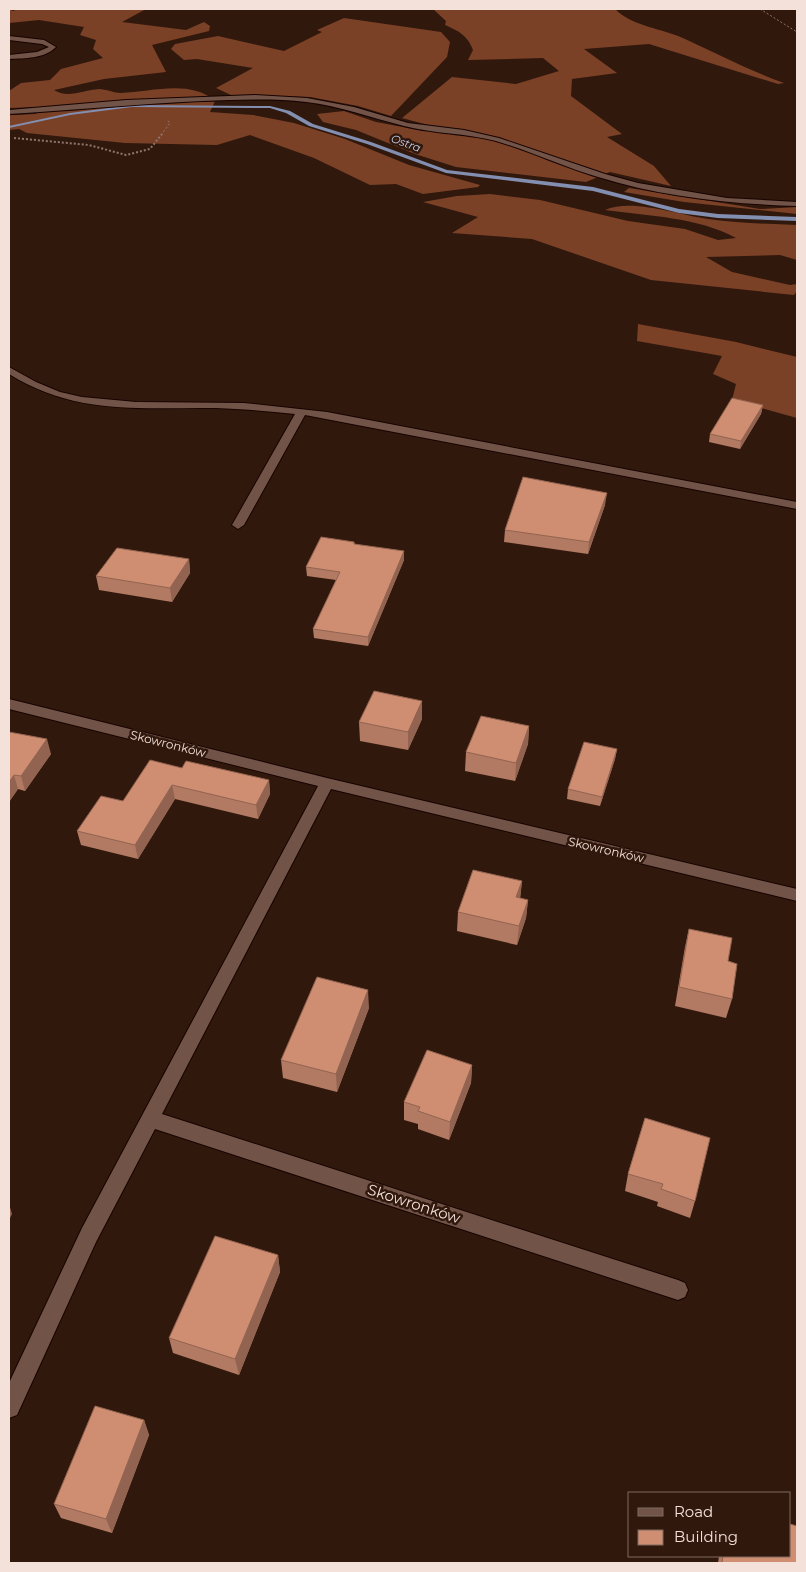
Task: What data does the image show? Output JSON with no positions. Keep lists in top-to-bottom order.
{
  "streets": {
    "street": ["Skowronków"]
  },
  "water": ["Ostra"],
  "legend": ["Road", "Building"]
}
